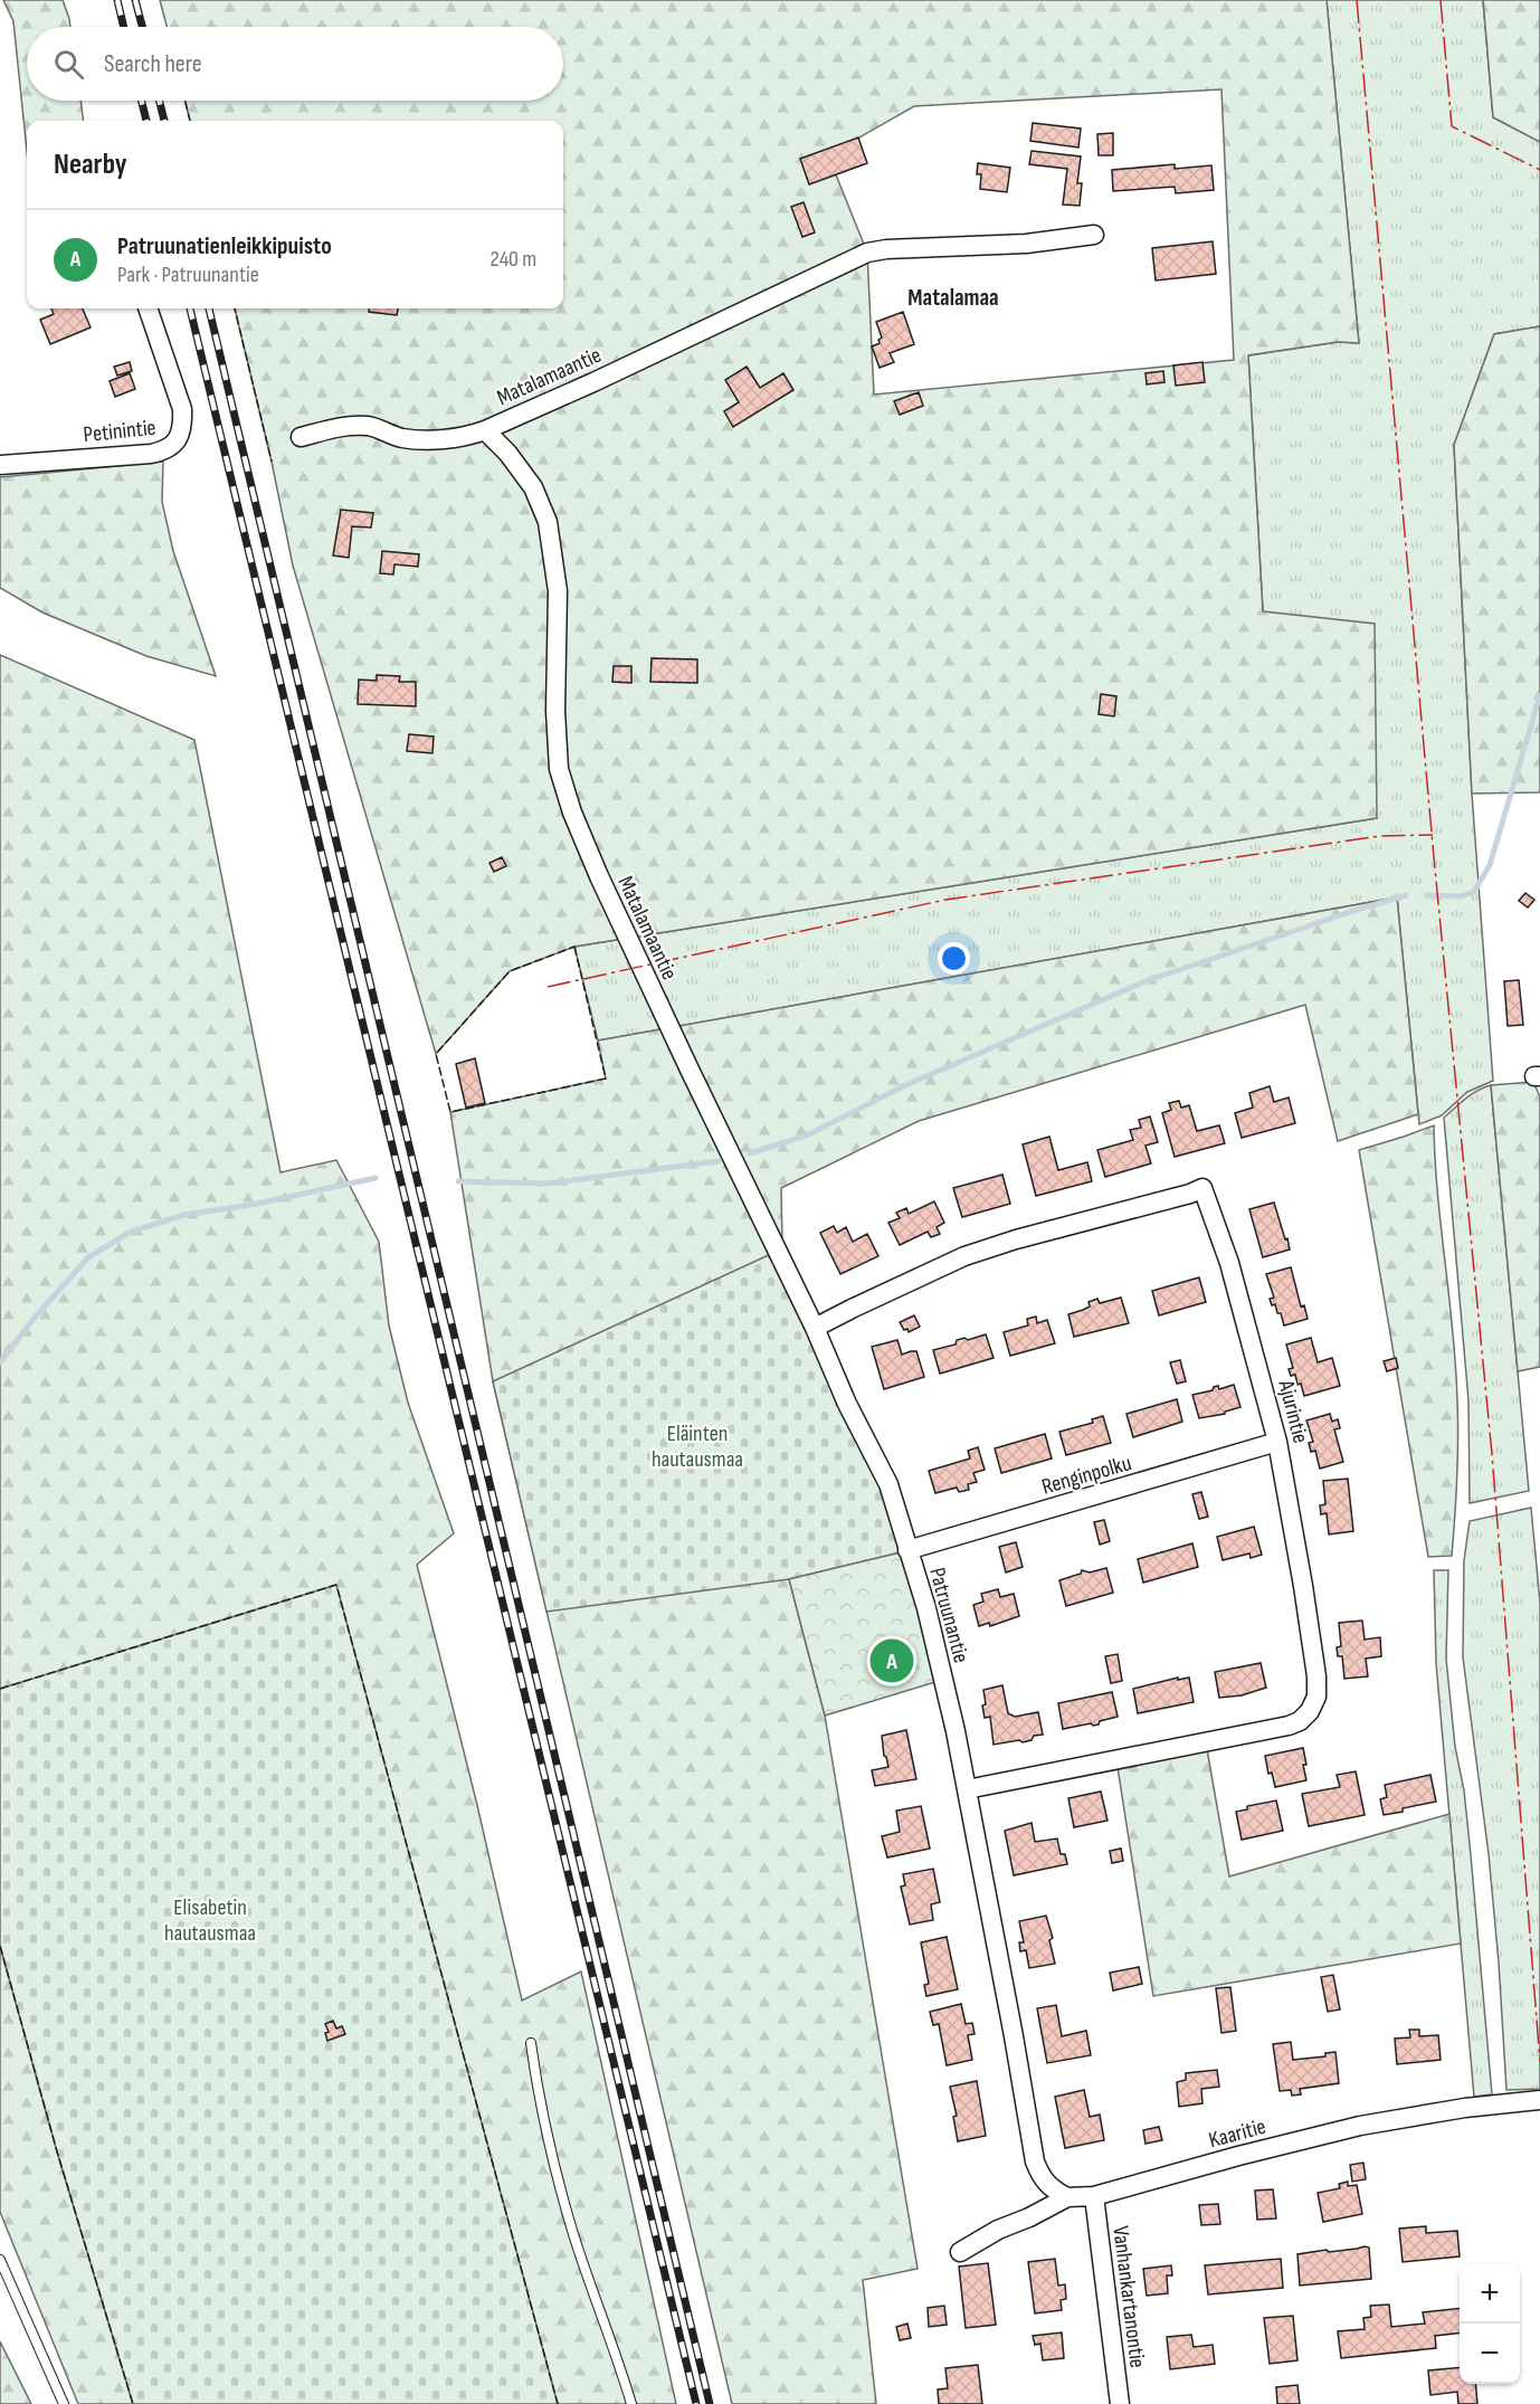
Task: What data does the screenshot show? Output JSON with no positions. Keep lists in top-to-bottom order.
{
  "streets": {
    "street": [
      "Matalamaantie",
      "Petinintie",
      "Ajurintie",
      "Renginpolku",
      "Patruunantie",
      "Kaaritie",
      "Vanhankartanontie"
    ]
  },
  "crossings": [
    ["Matalamaantie", "Patruunantie"],
    ["Ajurintie", "Renginpolku"],
    ["Ajurintie", "Patruunantie"],
    ["Renginpolku", "Patruunantie"],
    ["Patruunantie", "Kaaritie"],
    ["Kaaritie", "Vanhankartanontie"]
  ],
  "districts": ["Matalamaa"],
  "parks": ["Eläinten hautausmaa", "Elisabetin hautausmaa"],
  "page": {
    "search": "Search here",
    "heading": "Nearby",
    "list": [
      {
        "mark": "A",
        "name": "Patruunatienleikkipuisto",
        "note": "Park · Patruunantie",
        "value": "240 m"
      }
    ],
    "pins": "A",
    "map_buttons": ["+", "−"]
  }
}
